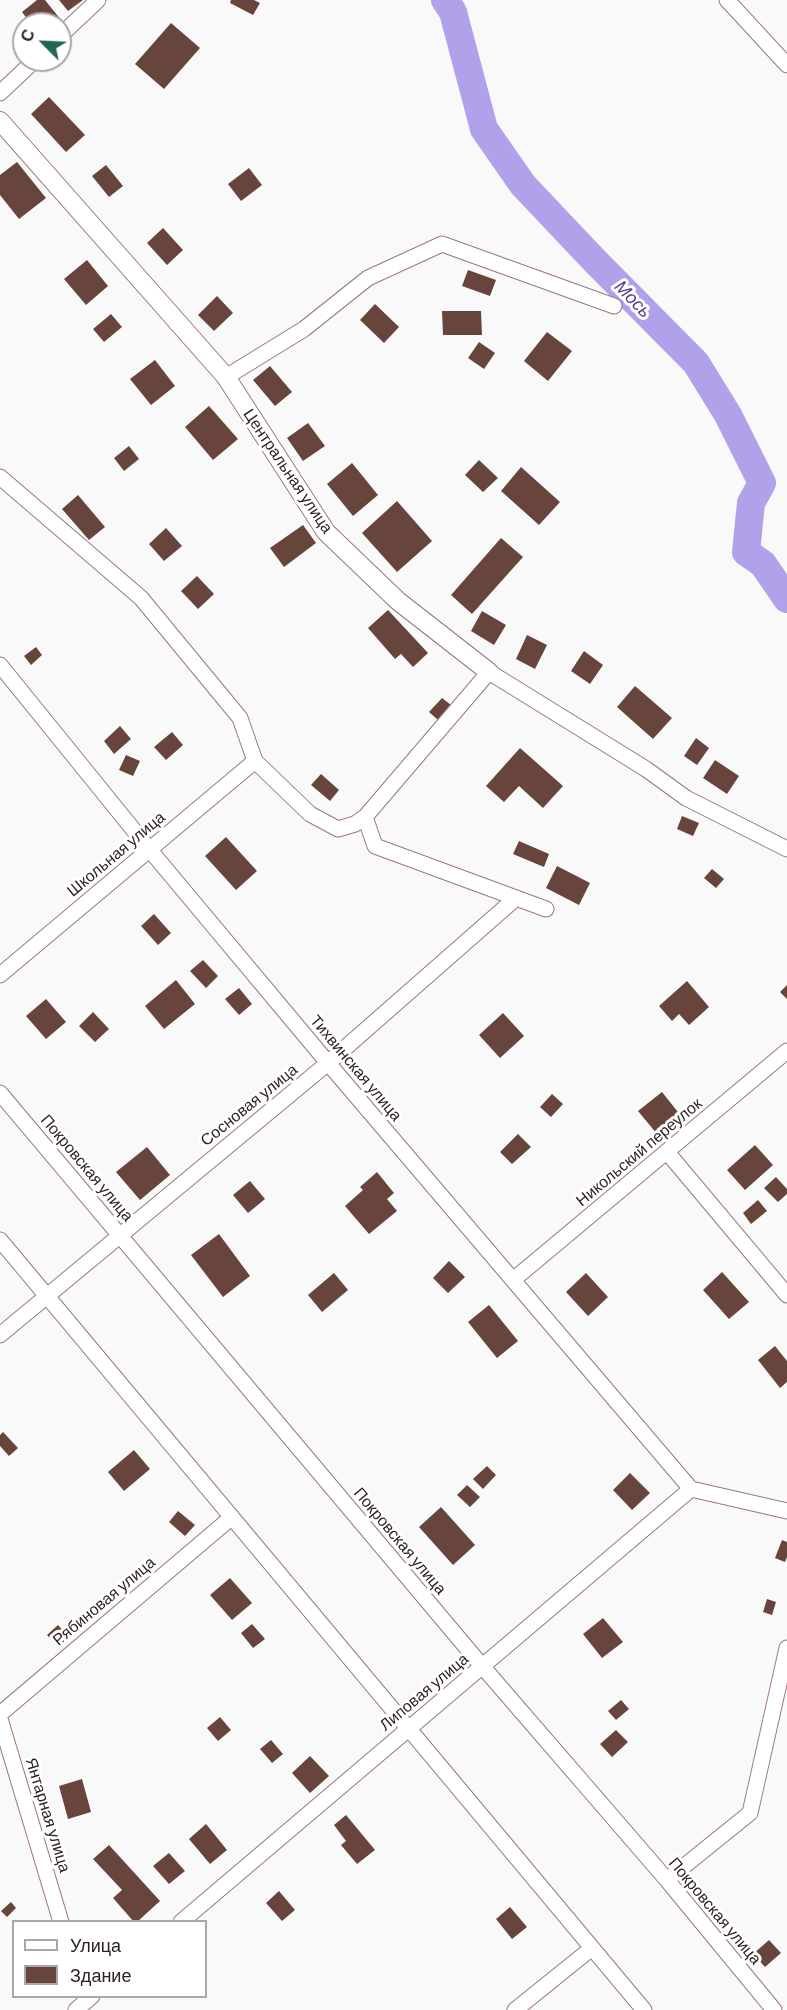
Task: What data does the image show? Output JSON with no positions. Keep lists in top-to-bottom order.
{
  "streets": {
    "street": [
      "Центральная улица",
      "Школьная улица",
      "Тихвинская улица",
      "Сосновая улица",
      "Никольский переулок",
      "Покровская улица",
      "Рябиновая улица",
      "Липовая улица",
      "Янтарная улица"
    ]
  },
  "crossings": [
    ["Школьная улица", "Тихвинская улица"],
    ["Тихвинская улица", "Сосновая улица"],
    ["Тихвинская улица", "Никольский переулок"],
    ["Тихвинская улица", "Липовая улица"],
    ["Сосновая улица", "Покровская улица"],
    ["Покровская улица", "Липовая улица"]
  ],
  "water": ["Мось"],
  "legend": ["Улица", "Здание"],
  "north": "top left"
}
